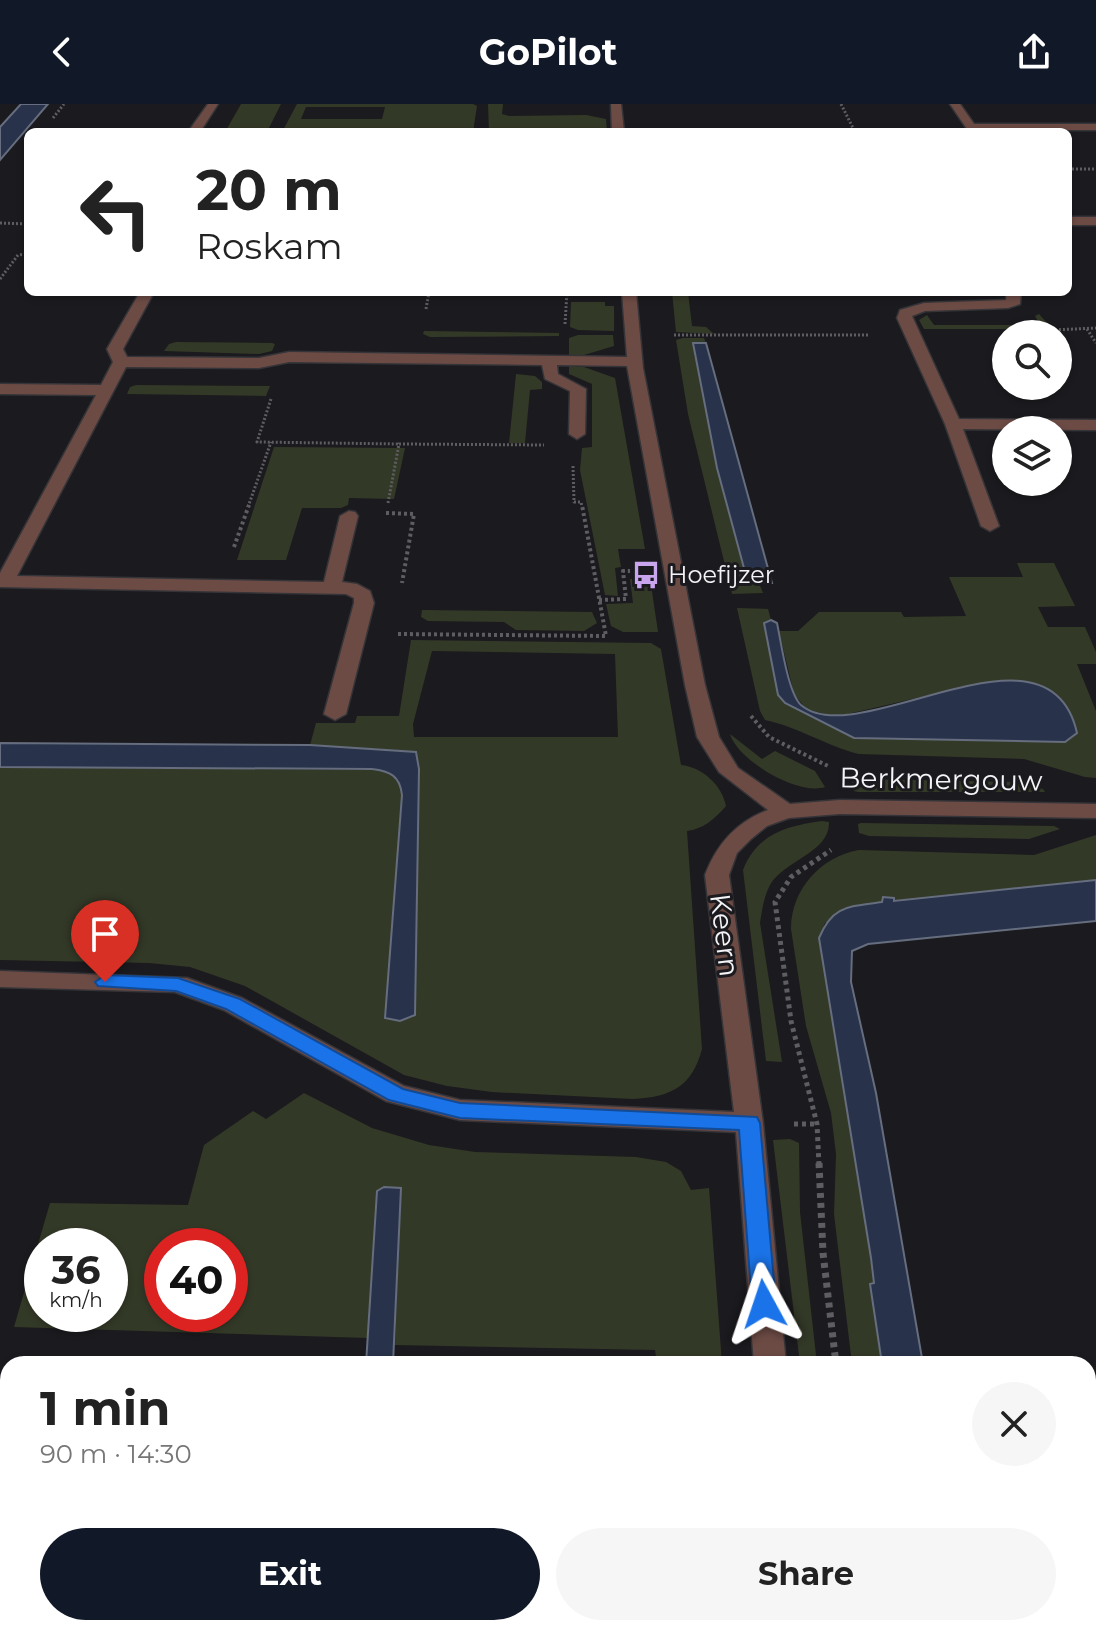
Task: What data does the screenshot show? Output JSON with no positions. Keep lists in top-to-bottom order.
{
  "streets": {
    "street": ["Berkmergouw", "Keern"]
  },
  "crossings": [
    ["Berkmergouw", "Keern"]
  ],
  "places": {
    "bus stop": ["Hoefijzer"]
  },
  "page": {
    "header": "GoPilot",
    "turn": ["20 m", "Roskam"],
    "speed": "36 km/h",
    "limit": "40",
    "heading": ["1 min", "90 m · 14:30"],
    "buttons": ["Exit", "Share"]
  }
}
